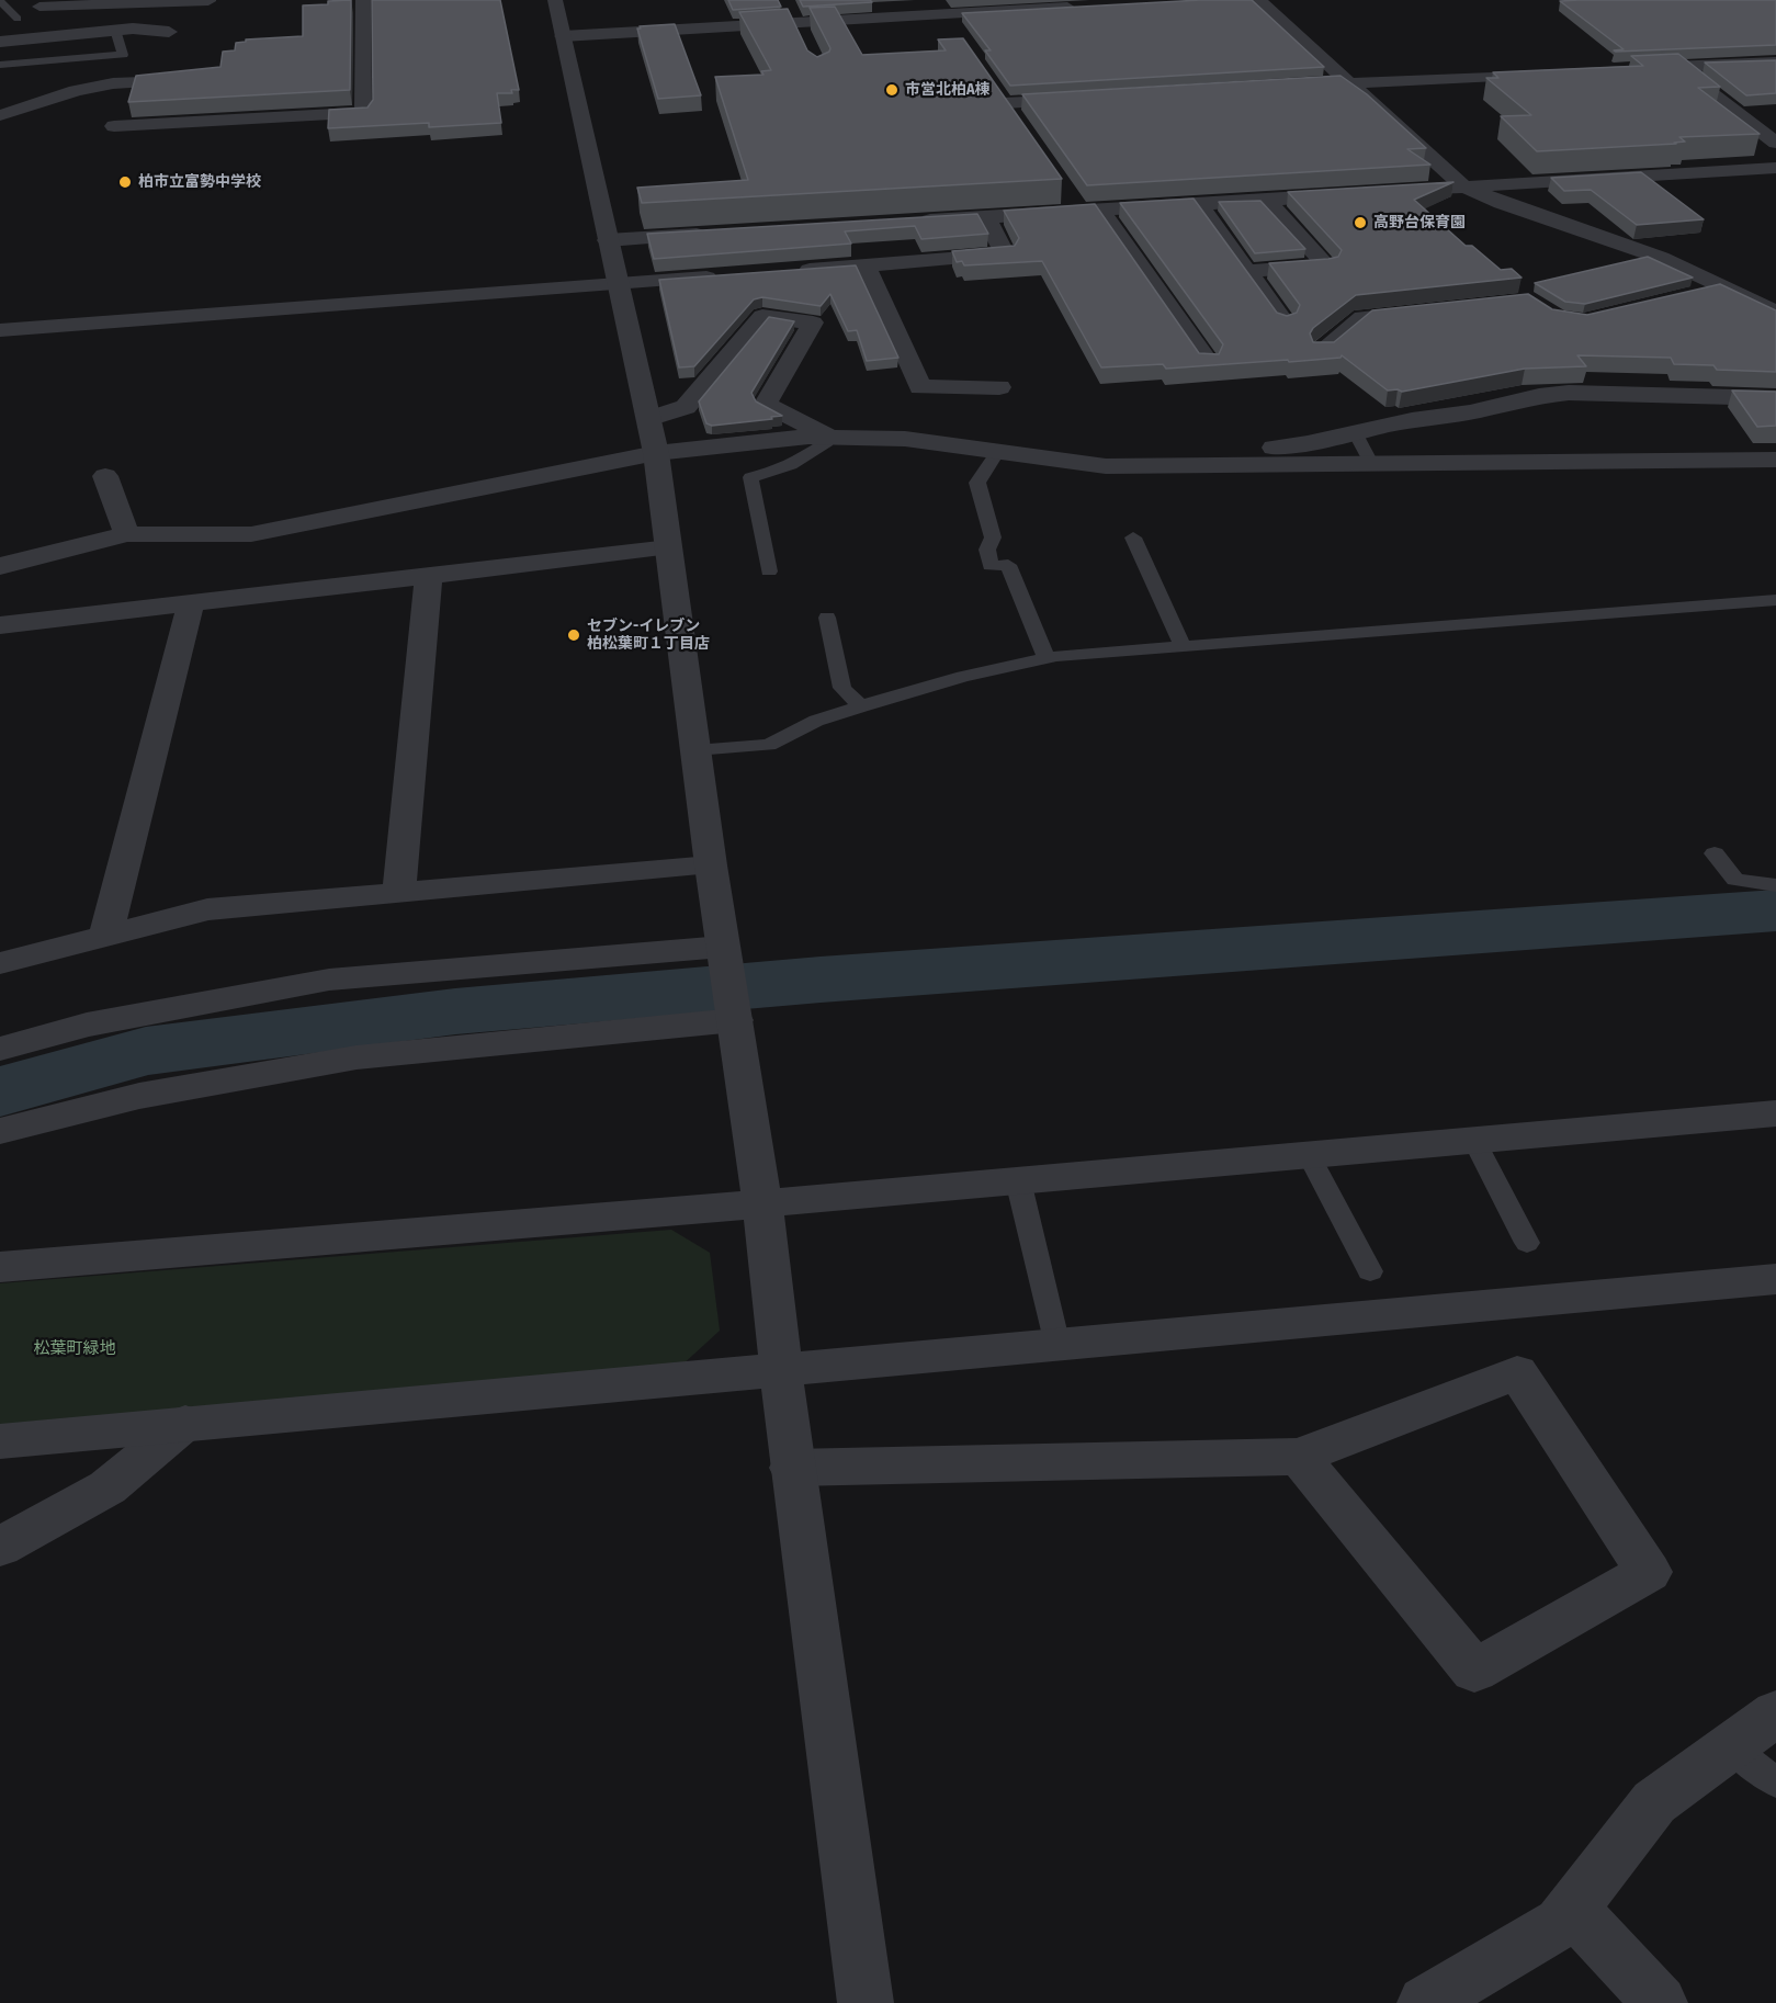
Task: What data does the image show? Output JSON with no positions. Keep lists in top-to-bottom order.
{
  "parks": ["松葉町緑地"],
  "places": [
    "市営北柏A棟",
    "柏市立富勢中学校",
    "高野台保育園",
    "セブン-イレブン 柏松葉町１丁目店"
  ]
}
